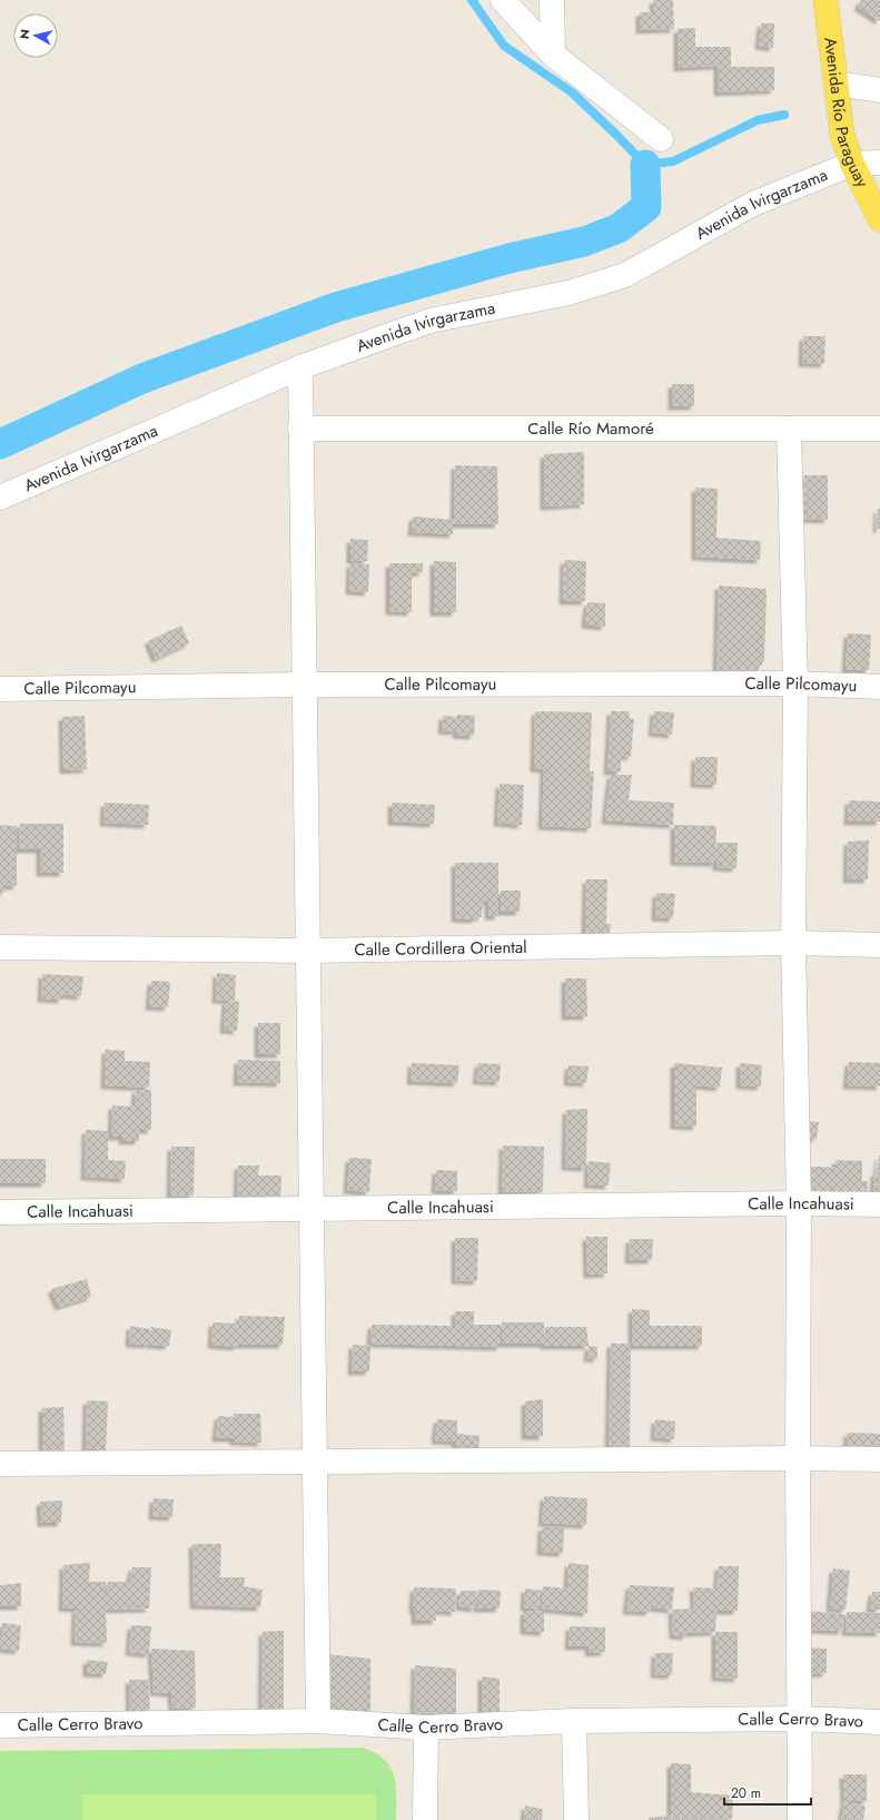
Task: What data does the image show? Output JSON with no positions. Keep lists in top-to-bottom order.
{
  "streets": {
    "main road": ["Avenida Río Paraguay"],
    "street": [
      "Avenida Ivirgarzama",
      "Calle Río Mamoré",
      "Calle Pilcomayu",
      "Calle Cordillera Oriental",
      "Calle Incahuasi",
      "Calle Cerro Bravo"
    ]
  },
  "crossings": [
    ["Avenida Río Paraguay", "Avenida Ivirgarzama"]
  ],
  "scale_bar": "20 m",
  "north": "left"
}
